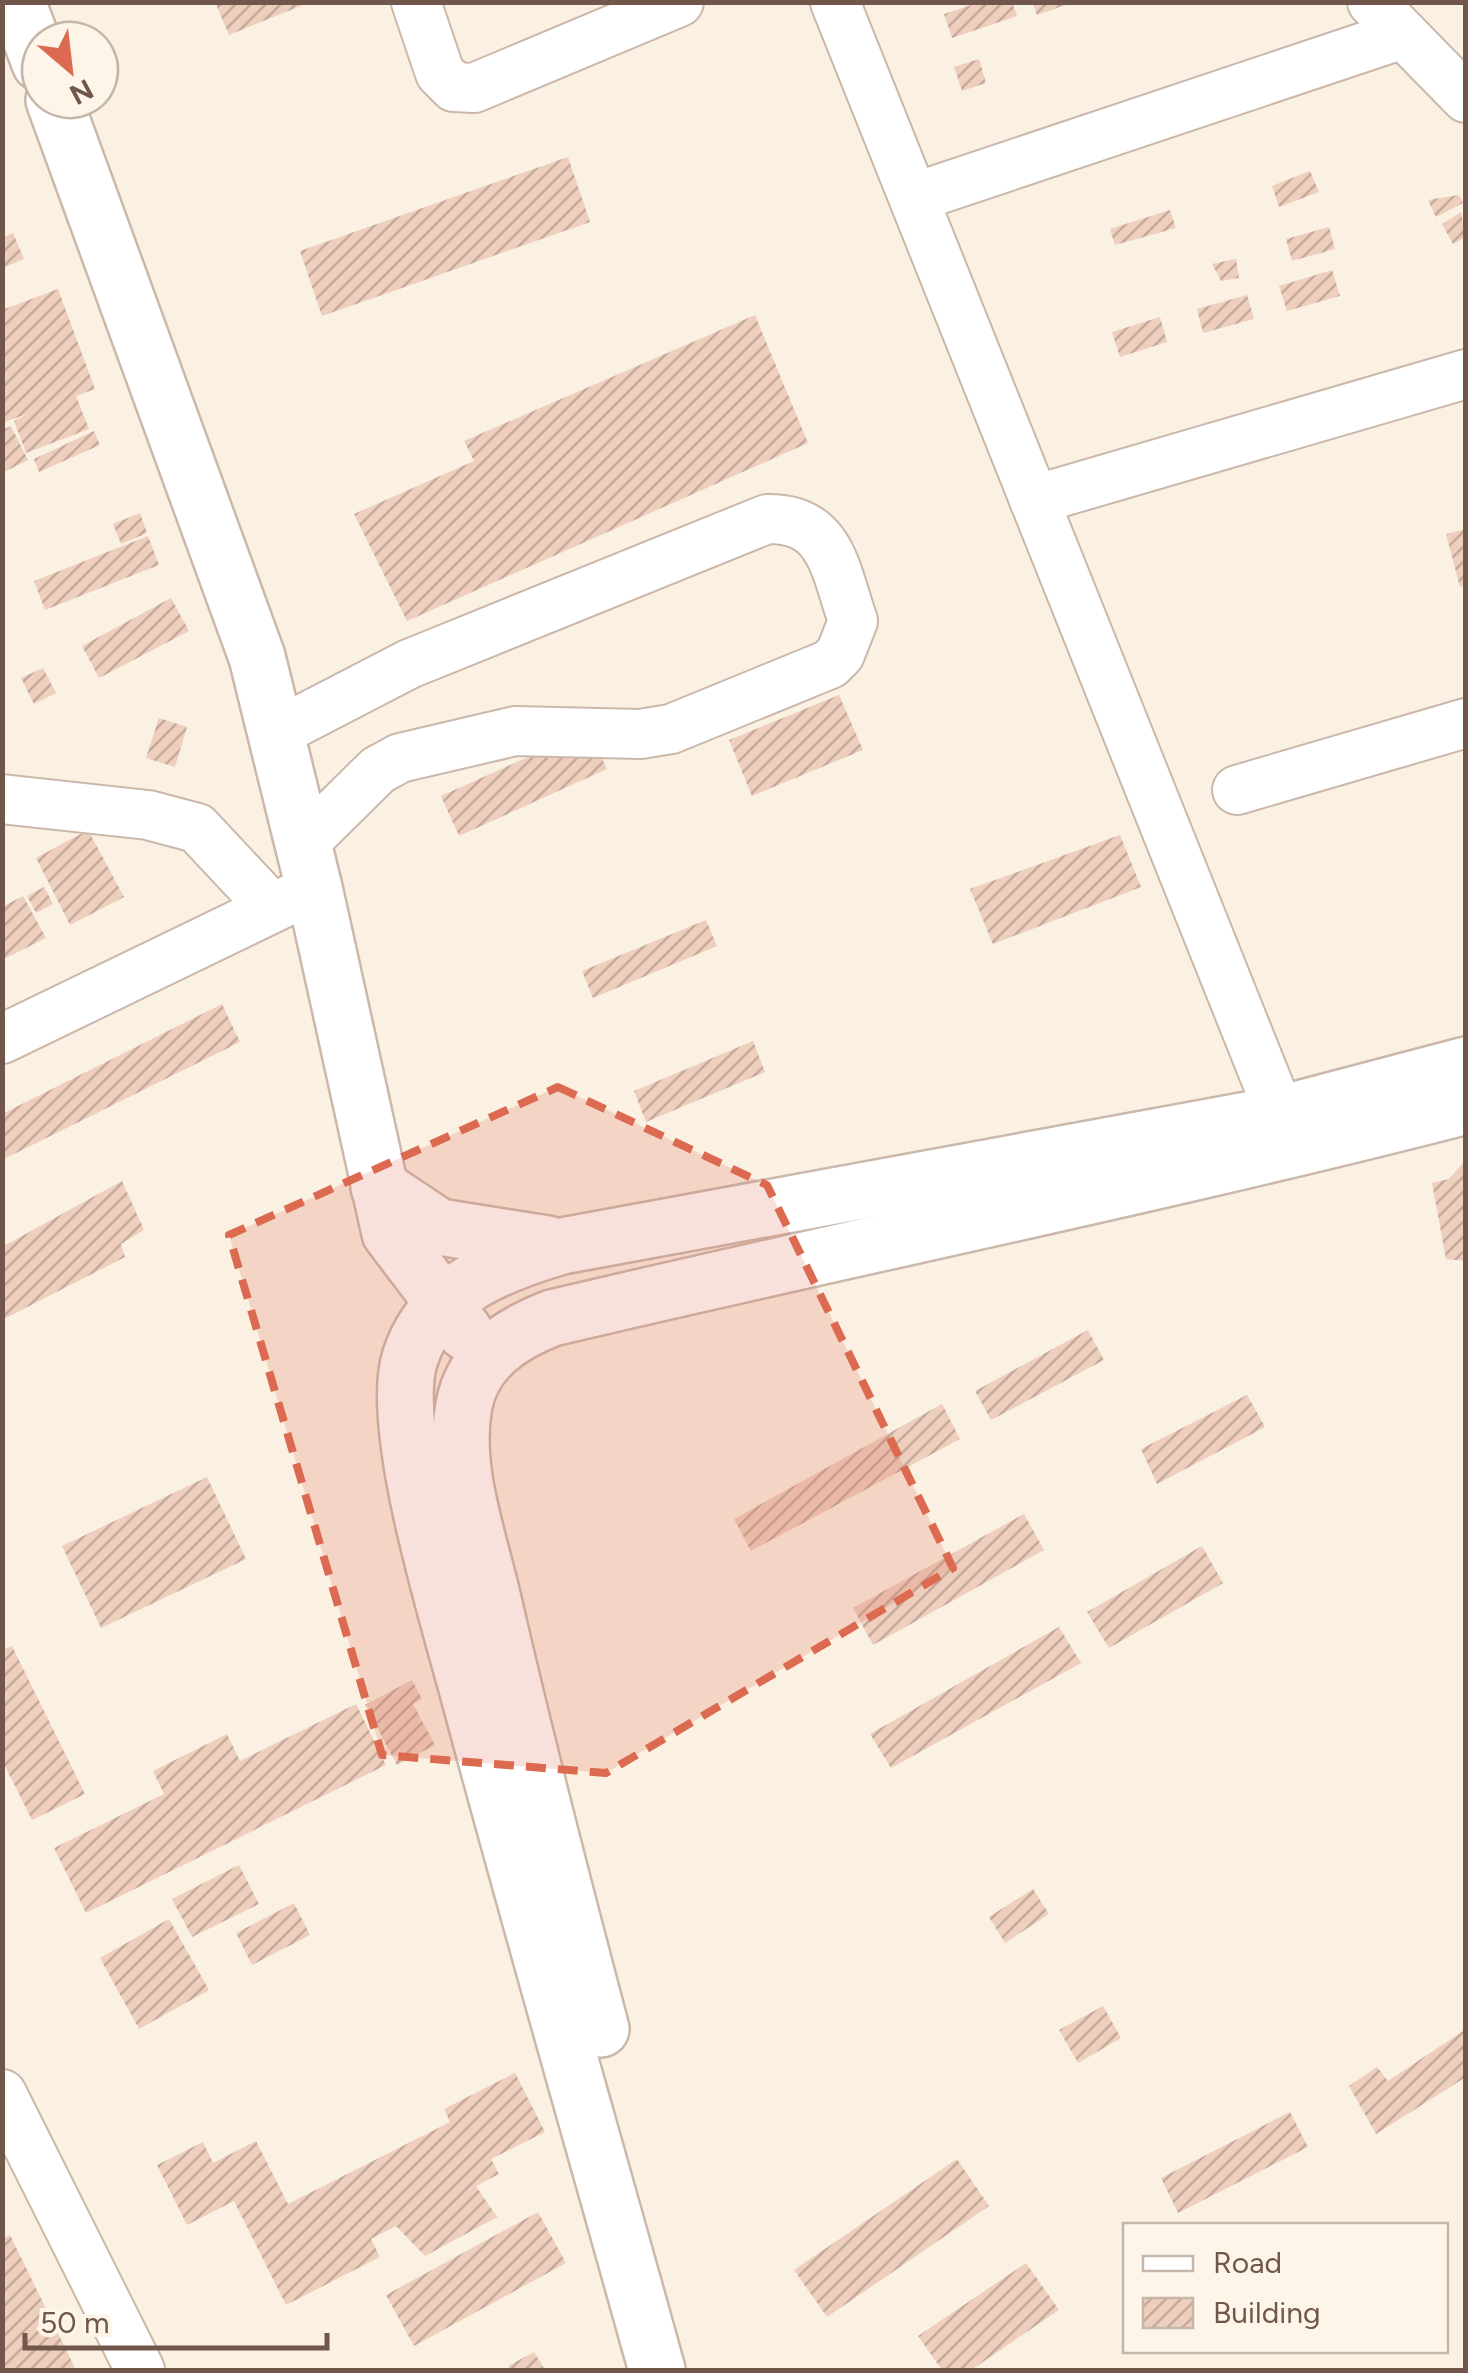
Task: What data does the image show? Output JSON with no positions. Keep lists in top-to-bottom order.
{
  "legend": ["Road", "Building"],
  "scale_bar": "50 m",
  "north": "bottom right"
}
